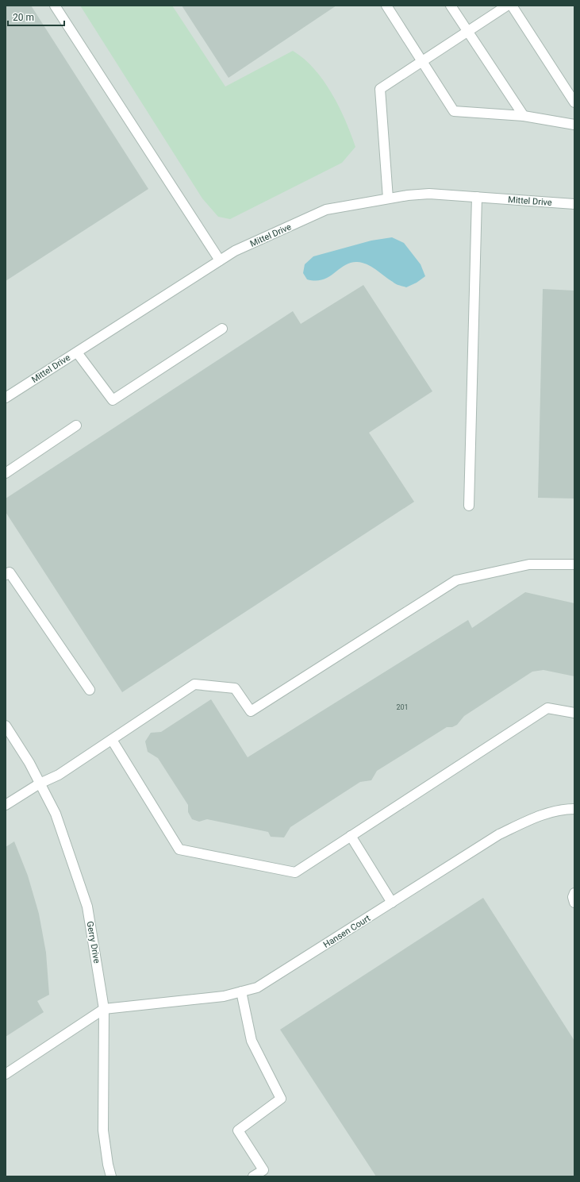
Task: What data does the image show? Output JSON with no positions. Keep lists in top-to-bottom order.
{
  "streets": {
    "street": ["Mittel Drive", "Hansen Court", "Gerry Drive"]
  },
  "crossings": [
    ["Hansen Court", "Gerry Drive"]
  ],
  "house_numbers": ["201"],
  "scale_bar": "20 m"
}
